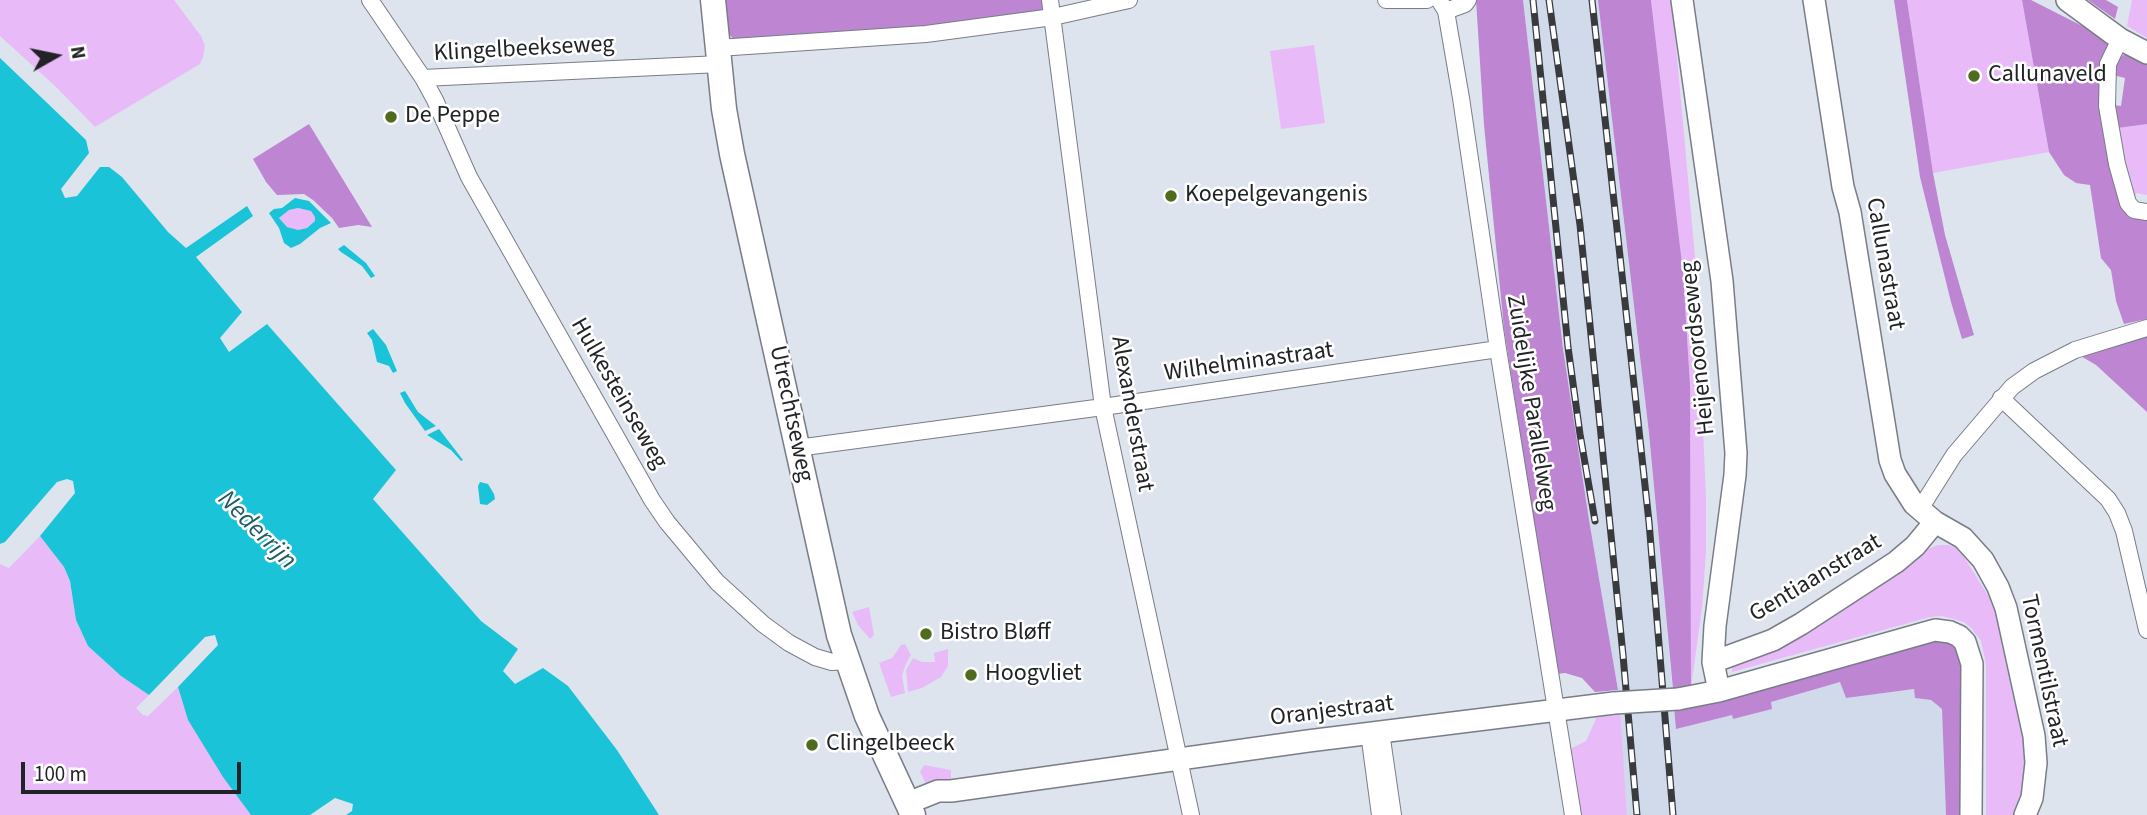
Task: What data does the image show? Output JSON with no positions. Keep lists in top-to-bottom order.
{
  "streets": {
    "main road": ["Utrechtseweg"],
    "street": [
      "Klingelbeekseweg",
      "Callunastraat",
      "Heijenoordseweg",
      "Wilhelminastraat",
      "Hulkesteinseweg",
      "Zuidelijke Parallelweg",
      "Alexanderstraat",
      "Gentiaanstraat",
      "Tormentilstraat",
      "Oranjestraat"
    ]
  },
  "crossings": [
    ["Klingelbeekseweg", "Hulkesteinseweg"],
    ["Klingelbeekseweg", "Utrechtseweg"],
    ["Klingelbeekseweg", "Alexanderstraat"],
    ["Callunastraat", "Gentiaanstraat"],
    ["Callunastraat", "Tormentilstraat"],
    ["Heijenoordseweg", "Gentiaanstraat"],
    ["Heijenoordseweg", "Oranjestraat"],
    ["Wilhelminastraat", "Zuidelijke Parallelweg"],
    ["Wilhelminastraat", "Utrechtseweg"],
    ["Wilhelminastraat", "Alexanderstraat"],
    ["Hulkesteinseweg", "Utrechtseweg"],
    ["Zuidelijke Parallelweg", "Oranjestraat"],
    ["Utrechtseweg", "Oranjestraat"],
    ["Alexanderstraat", "Oranjestraat"],
    ["Gentiaanstraat", "Tormentilstraat"]
  ],
  "water": ["Nederrijn"],
  "places": [
    "Callunaveld",
    "De Peppe",
    "Koepelgevangenis",
    "Bistro Bløff",
    "Hoogvliet",
    "Clingelbeeck"
  ],
  "scale_bar": "100 m",
  "north": "right"
}
